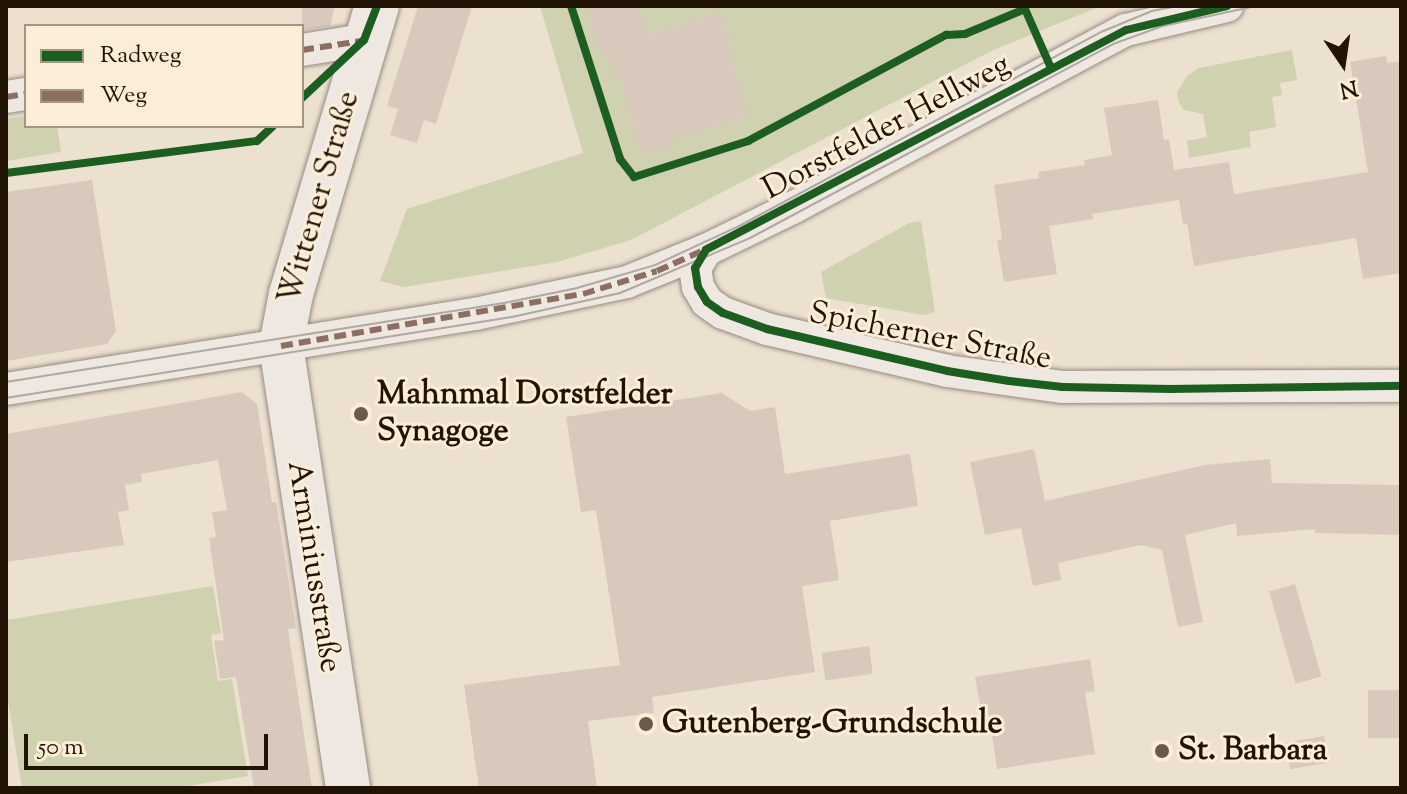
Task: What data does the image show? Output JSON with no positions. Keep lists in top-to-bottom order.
{
  "streets": {
    "main road": ["Wittener Straße", "Arminiusstraße"],
    "street": ["Dorstfelder Hellweg", "Spicherner Straße"]
  },
  "crossings": [
    ["Dorstfelder Hellweg", "Wittener Straße"],
    ["Dorstfelder Hellweg", "Spicherner Straße"],
    ["Dorstfelder Hellweg", "Arminiusstraße"],
    ["Wittener Straße", "Arminiusstraße"]
  ],
  "places": ["Mahnmal Dorstfelder Synagoge", "Gutenberg-Grundschule", "St. Barbara"],
  "legend": ["Radweg", "Weg"],
  "scale_bar": "50 m",
  "north": "bottom"
}
